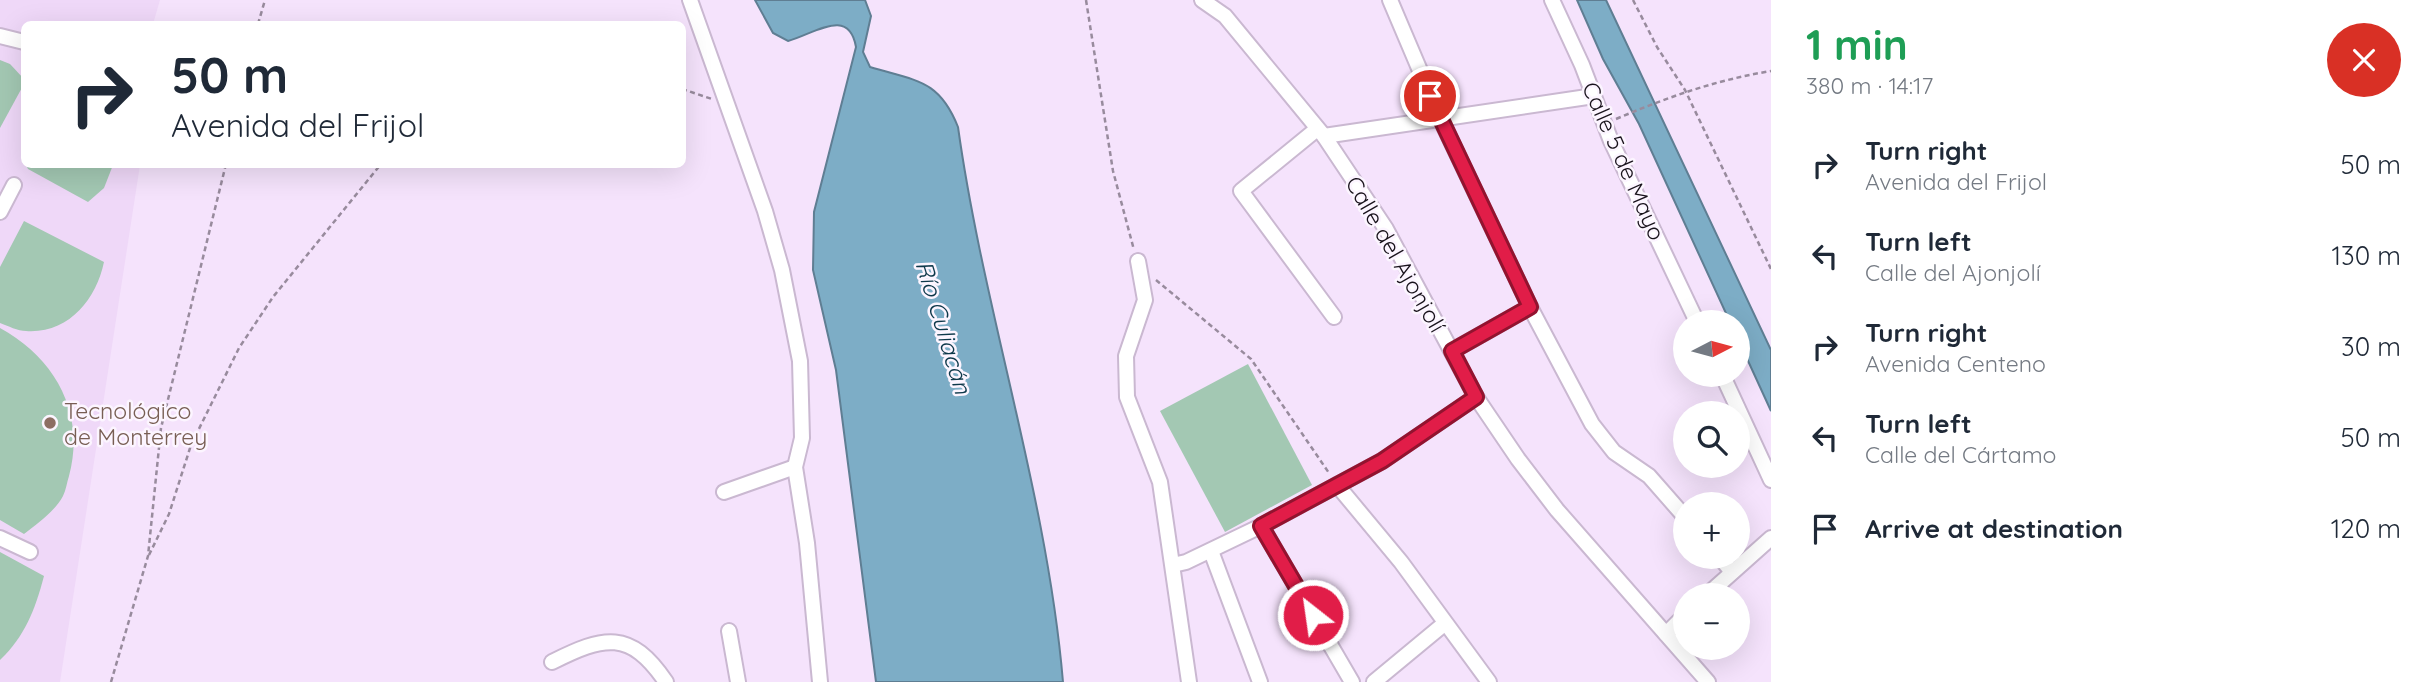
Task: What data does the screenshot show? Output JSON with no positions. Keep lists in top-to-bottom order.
{
  "streets": {
    "street": ["Calle 5 de Mayo", "Calle del Ajonjolí"]
  },
  "water": ["Río Culiacán"],
  "places": ["Tecnológico de Monterrey"],
  "north": "right",
  "page": {
    "heading": ["1 min", "380 m · 14:17"],
    "turn": ["50 m", "Avenida del Frijol"],
    "list": [
      {
        "name": "Turn right",
        "note": "Avenida del Frijol",
        "value": "50 m"
      },
      {
        "name": "Turn left",
        "note": "Calle del Ajonjolí",
        "value": "130 m"
      },
      {
        "name": "Turn right",
        "note": "Avenida Centeno",
        "value": "30 m"
      },
      {
        "name": "Turn left",
        "note": "Calle del Cártamo",
        "value": "50 m"
      },
      {
        "name": "Arrive at destination",
        "value": "120 m"
      }
    ],
    "map_buttons": ["+", "−"]
  }
}
